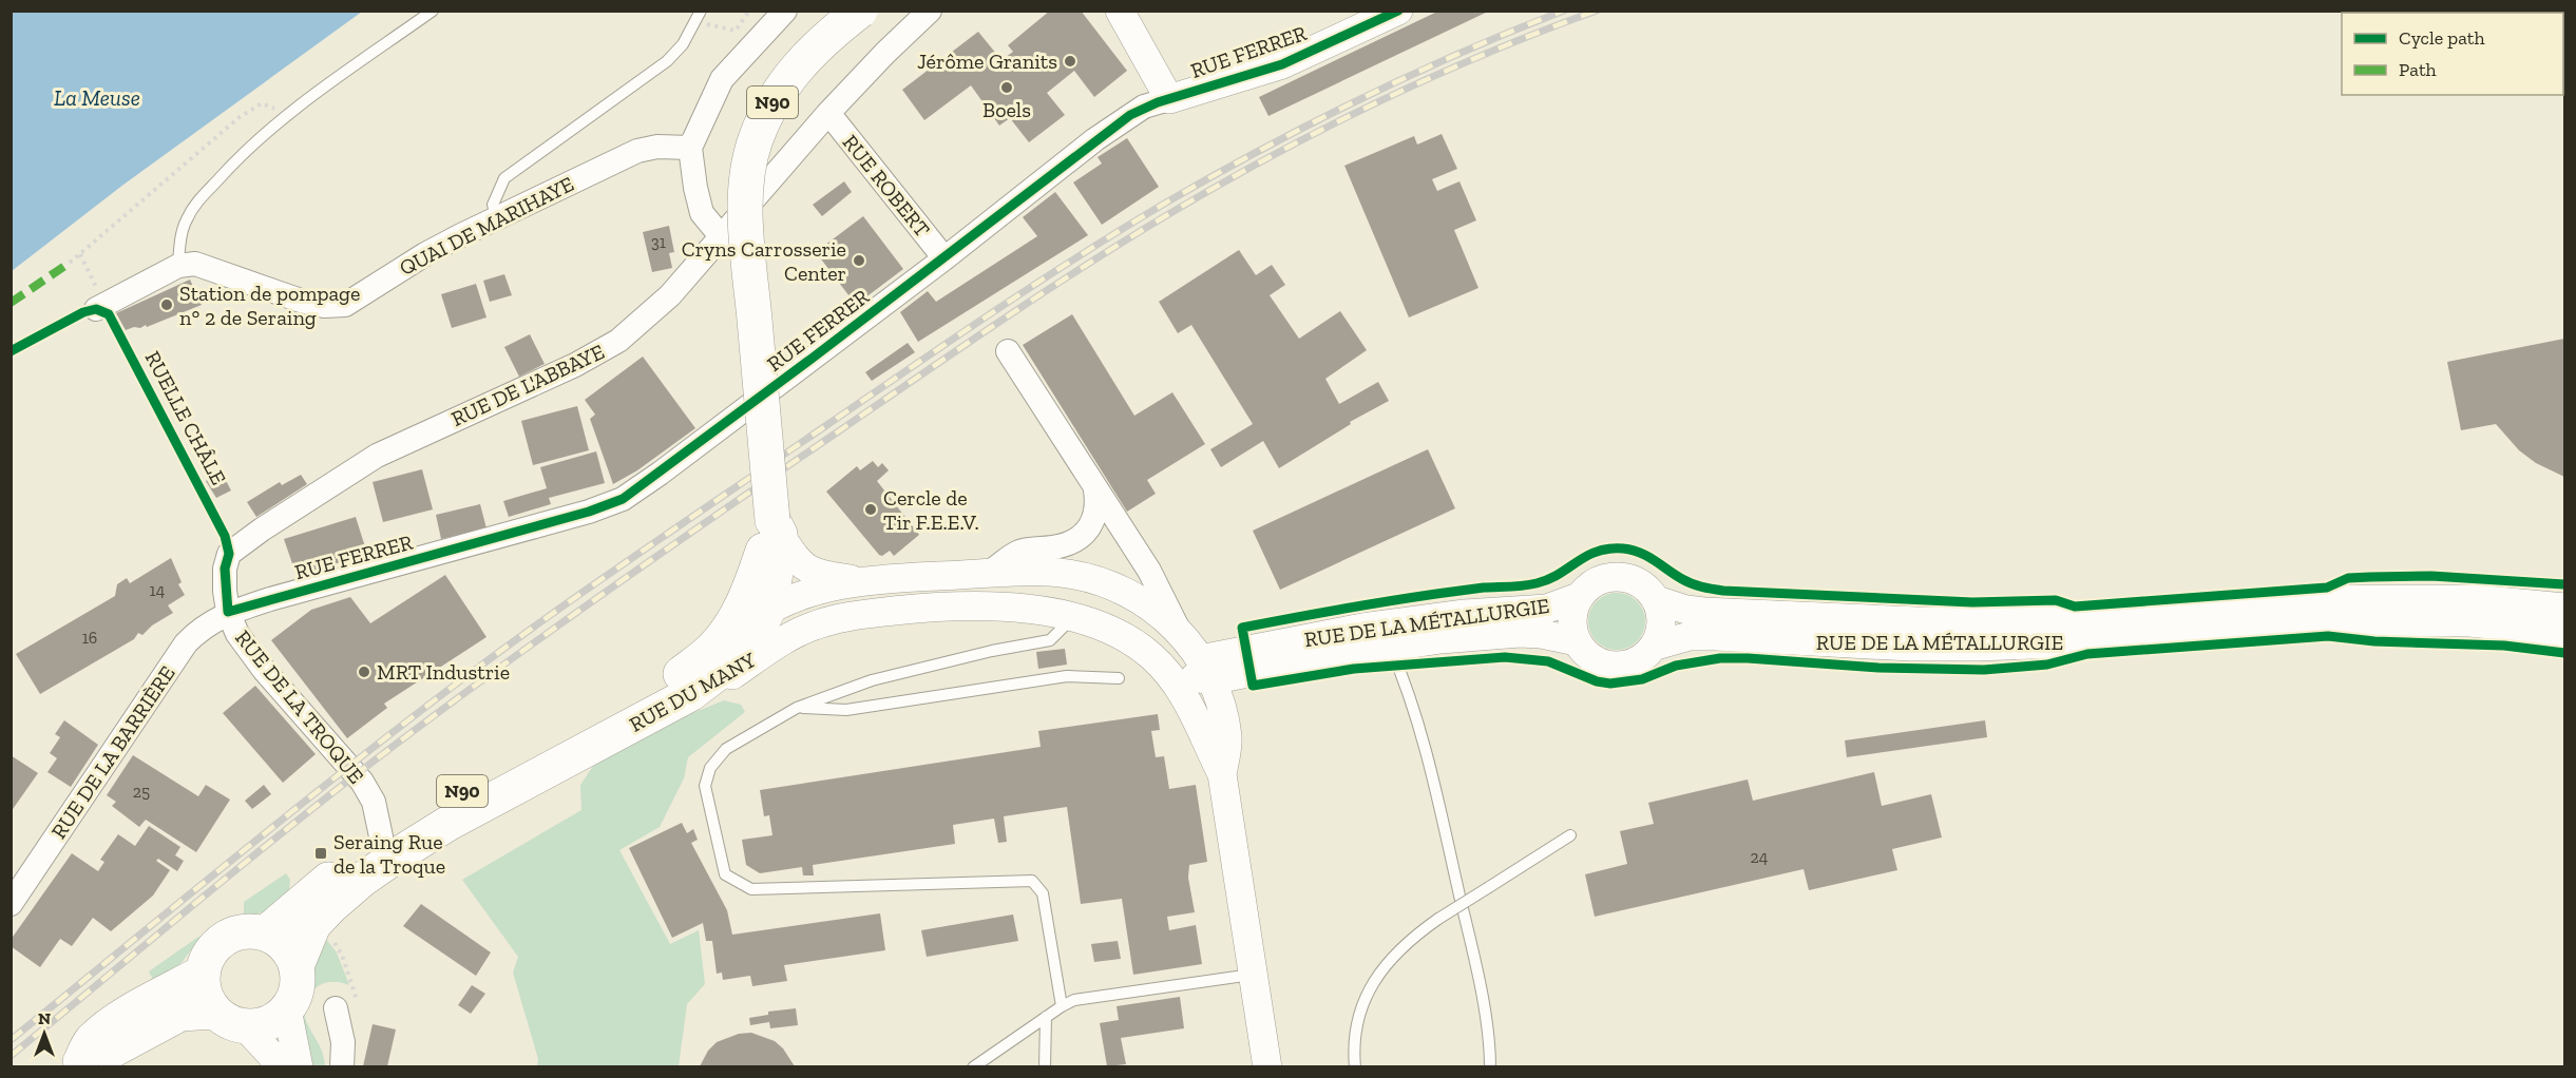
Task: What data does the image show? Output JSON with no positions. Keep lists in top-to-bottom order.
{
  "streets": {
    "main road": ["N90", "RUE DU MANY"],
    "street": [
      "RUE FERRER",
      "RUE ROBERT",
      "QUAI DE MARIHAYE",
      "RUE DE L'ABBAYE",
      "RUE DE LA MÉTALLURGIE",
      "RUE DE LA TROQUE",
      "RUE DE LA BARRIÈRE"
    ],
    "cycle path": ["RUELLE CHÂLE"]
  },
  "crossings": [
    ["RUE FERRER", "RUE ROBERT"],
    ["RUE FERRER", "RUE DE L'ABBAYE"],
    ["RUE FERRER", "RUE DE LA TROQUE"],
    ["RUE FERRER", "RUE DE LA BARRIÈRE"],
    ["N90", "RUE DU MANY"],
    ["RUE ROBERT", "RUE DE L'ABBAYE"],
    ["RUE DE L'ABBAYE", "RUE DE LA TROQUE"],
    ["RUE DE L'ABBAYE", "RUE DE LA BARRIÈRE"],
    ["RUE DU MANY", "RUE DE LA TROQUE"],
    ["RUE DE LA TROQUE", "RUE DE LA BARRIÈRE"]
  ],
  "water": ["La Meuse"],
  "places": {
    "other": [
      "Jérôme Granits",
      "Boels",
      "Cryns Carrosserie Center",
      "Station de pompage n° 2 de Seraing",
      "Cercle de Tir F.E.E.V.",
      "MRT Industrie"
    ],
    "transit": ["Seraing Rue de la Troque"]
  },
  "house_numbers": [
    "31",
    "14",
    "16",
    "25",
    "24"
  ],
  "legend": ["Cycle path", "Path"],
  "north": "top"
}
